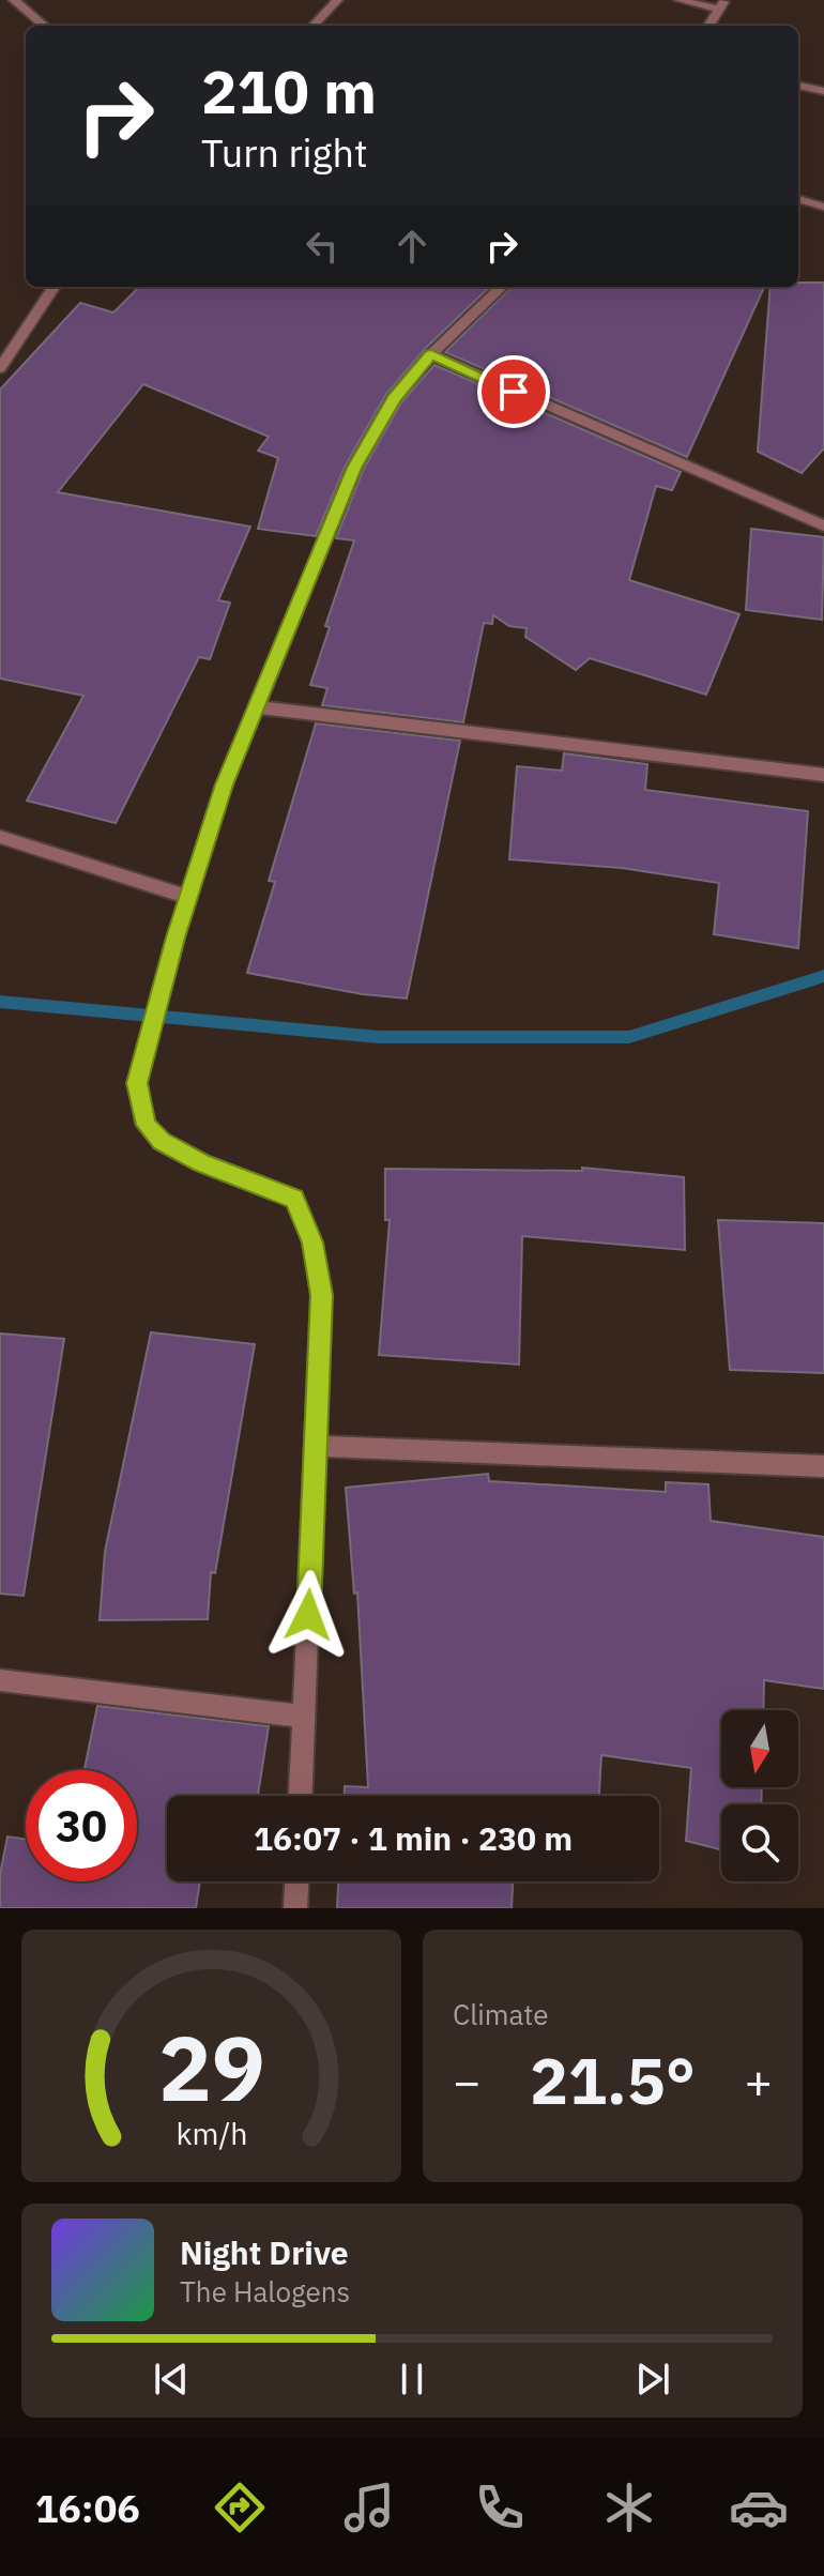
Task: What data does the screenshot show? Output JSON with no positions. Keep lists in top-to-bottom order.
{
  "north": "bottom",
  "page": {
    "turn": ["210 m", "Turn right"],
    "limit": "30",
    "trip": "16:07 · 1 min · 230 m",
    "tile": "Climate",
    "heat": ["−", "21.5°", "+"],
    "song": ["Night Drive", "The Halogens"],
    "tabs": "16:06",
    "gauge": ["29", "km/h"]
  }
}
